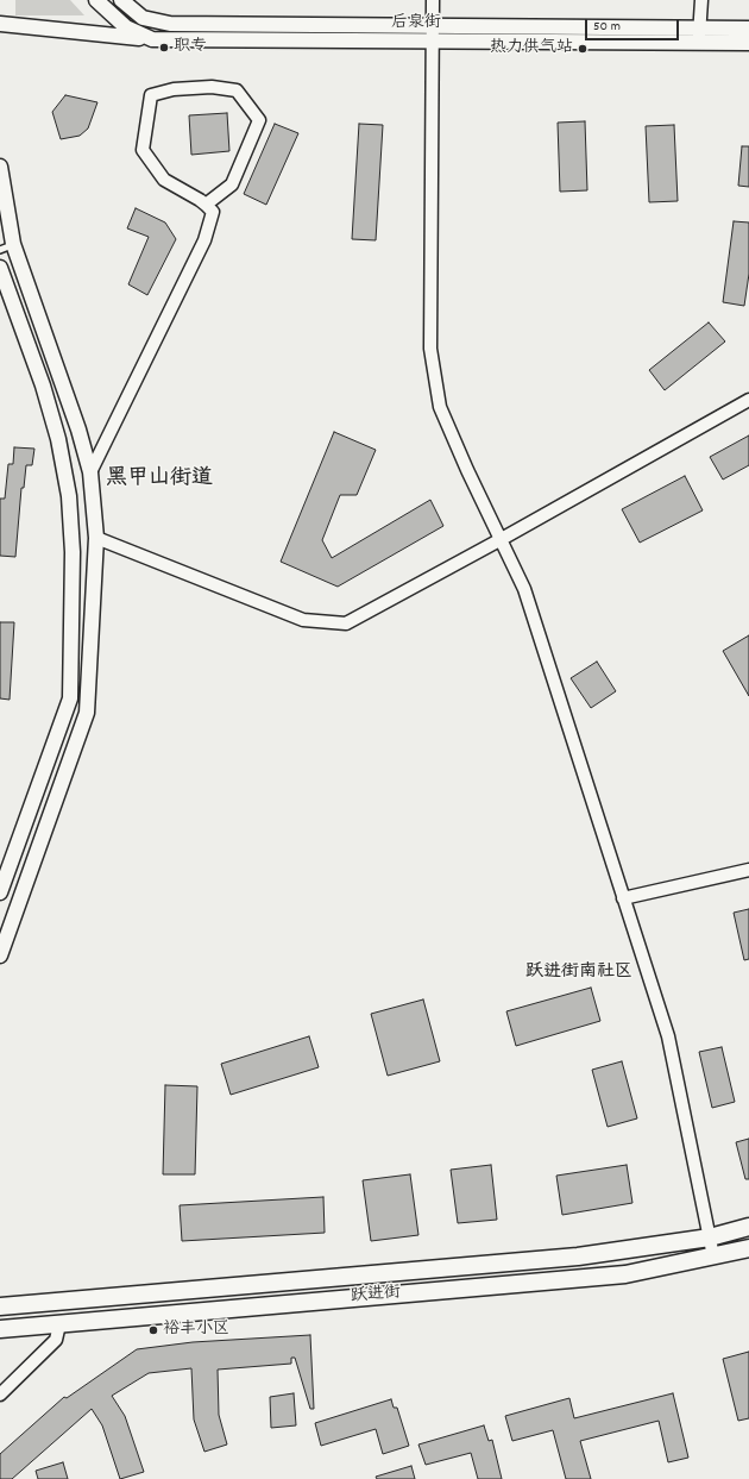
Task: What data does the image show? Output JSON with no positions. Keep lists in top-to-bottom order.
{
  "streets": {
    "main road": ["跃进街"],
    "street": ["后泉街"]
  },
  "districts": ["黑甲山街道", "跃进街南社区"],
  "places": ["职专", "热力供气站", "裕丰小区"],
  "scale_bar": "50 m"
}
